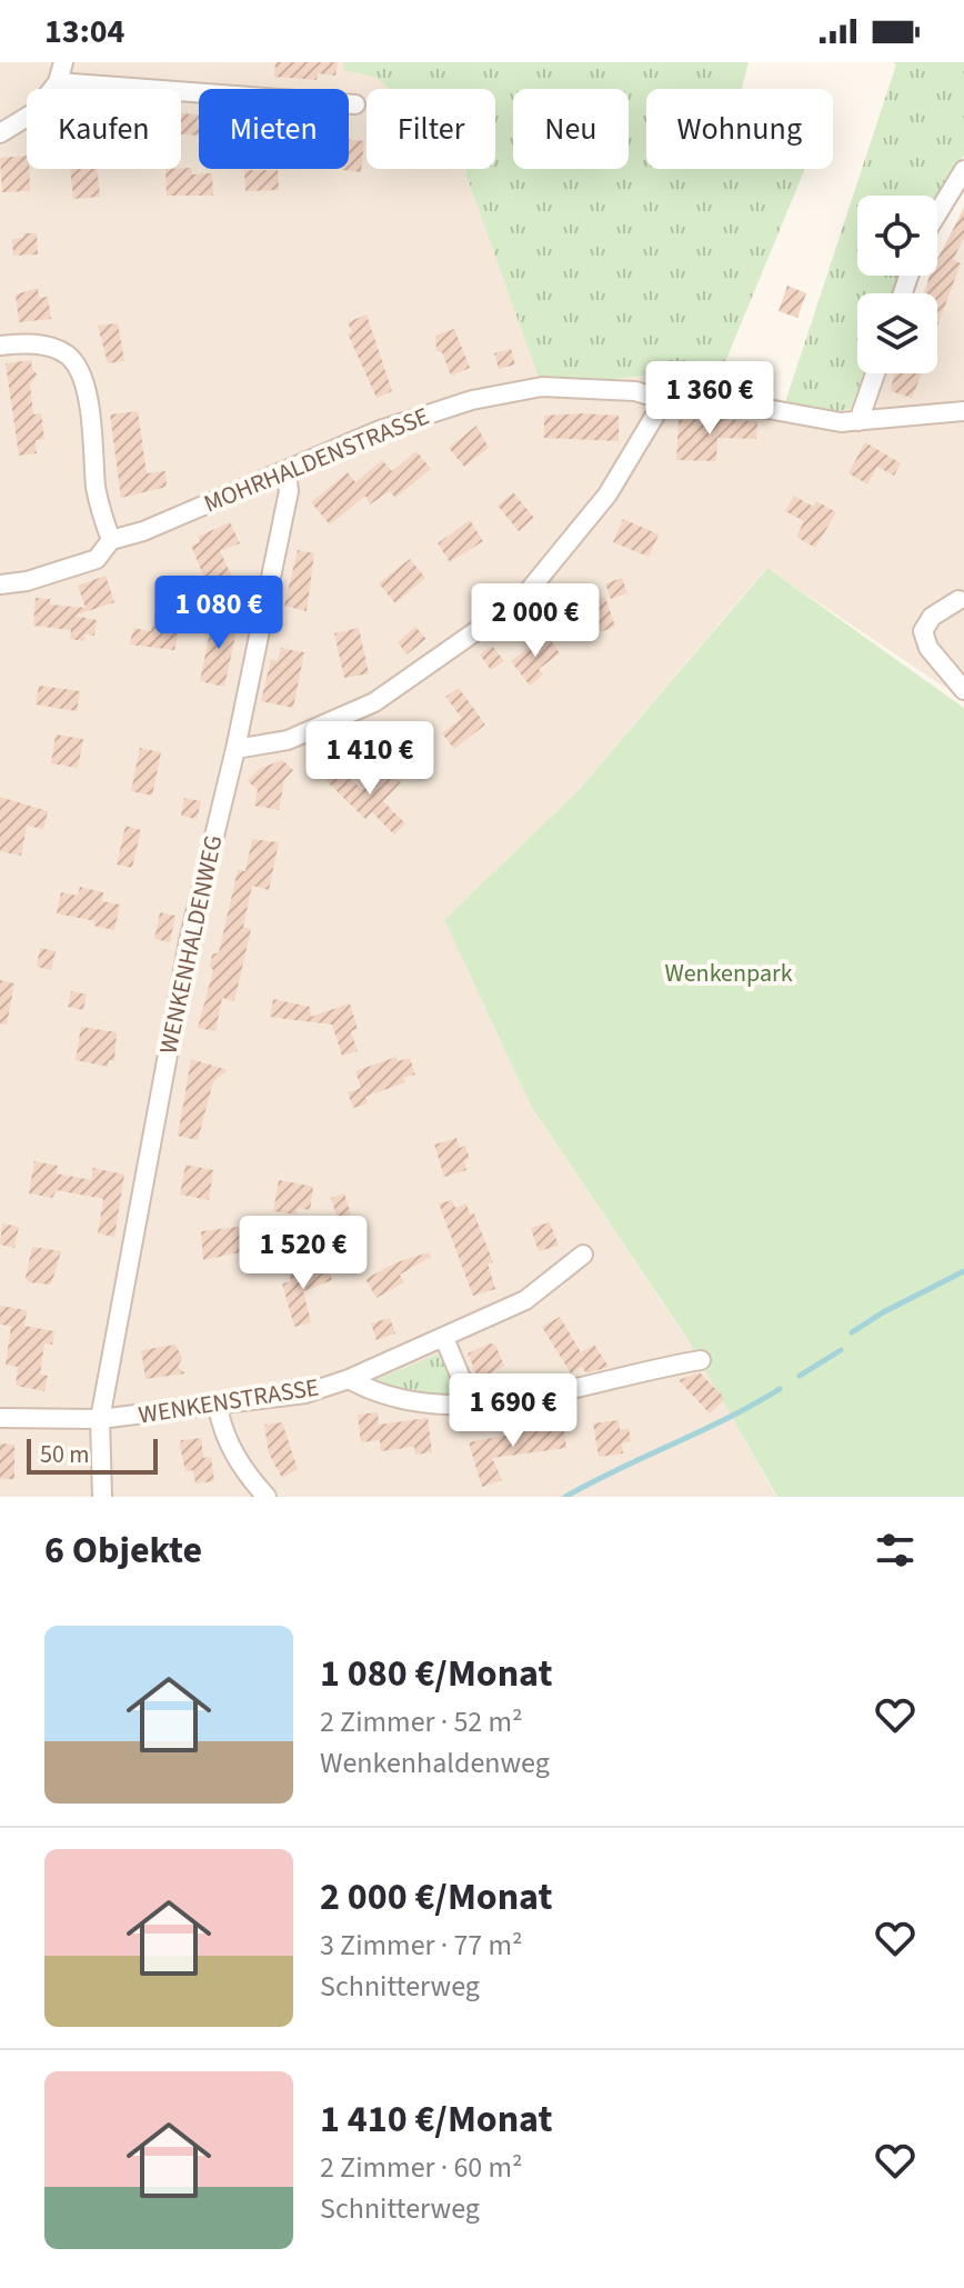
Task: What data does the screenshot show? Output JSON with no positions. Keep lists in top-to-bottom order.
{
  "streets": {
    "street": ["MOHRHALDENSTRASSE", "WENKENHALDENWEG", "WENKENSTRASSE"]
  },
  "crossings": [
    ["MOHRHALDENSTRASSE", "WENKENHALDENWEG"],
    ["WENKENHALDENWEG", "WENKENSTRASSE"]
  ],
  "parks": ["Wenkenpark"],
  "scale_bar": "50 m",
  "page": {
    "status": "13:04",
    "chip": [
      "Kaufen",
      "Mieten",
      "Filter",
      "Neu",
      "Wohnung"
    ],
    "price": [
      "1 360 €",
      "1 080 €",
      "2 000 €",
      "1 410 €",
      "1 520 €",
      "1 690 €"
    ],
    "scale": "50 m",
    "heading": "6 Objekte",
    "list": [
      {
        "name": "1 080 €/Monat",
        "note": "2 Zimmer · 52 m² · Wenkenhaldenweg"
      },
      {
        "name": "2 000 €/Monat",
        "note": "3 Zimmer · 77 m² · Schnitterweg"
      },
      {
        "name": "1 410 €/Monat",
        "note": "2 Zimmer · 60 m² · Schnitterweg"
      }
    ]
  }
}
